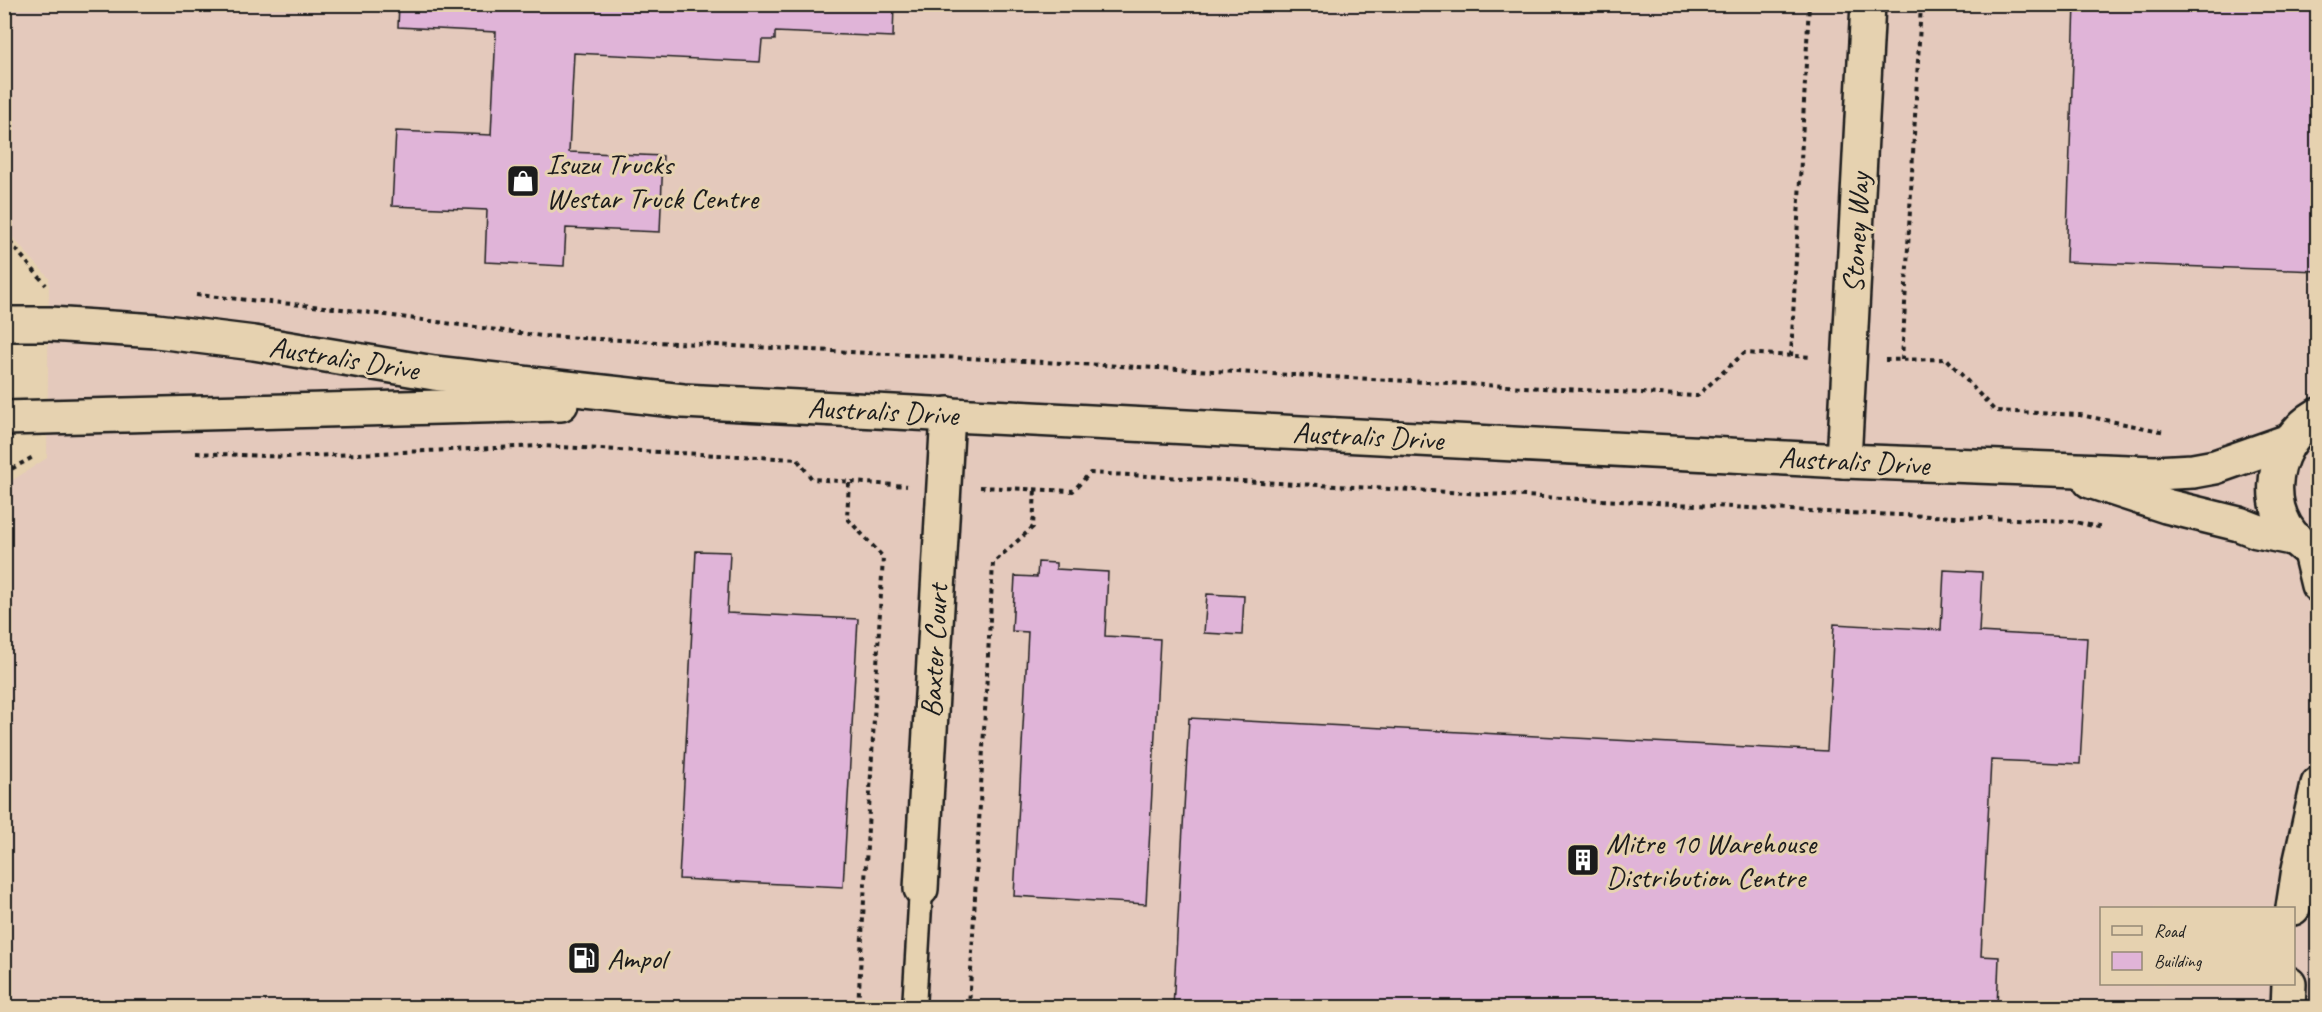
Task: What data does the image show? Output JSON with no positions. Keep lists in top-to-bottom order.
{
  "streets": {
    "street": ["Stoney Way", "Australis Drive", "Baxter Court"]
  },
  "crossings": [
    ["Stoney Way", "Australis Drive"],
    ["Australis Drive", "Baxter Court"]
  ],
  "places": {
    "shop": ["Isuzu Trucks Westar Truck Centre"],
    "building": ["Mitre 10 Warehouse Distribution Centre"],
    "fuel station": ["Ampol"]
  },
  "legend": ["Road", "Building"]
}
